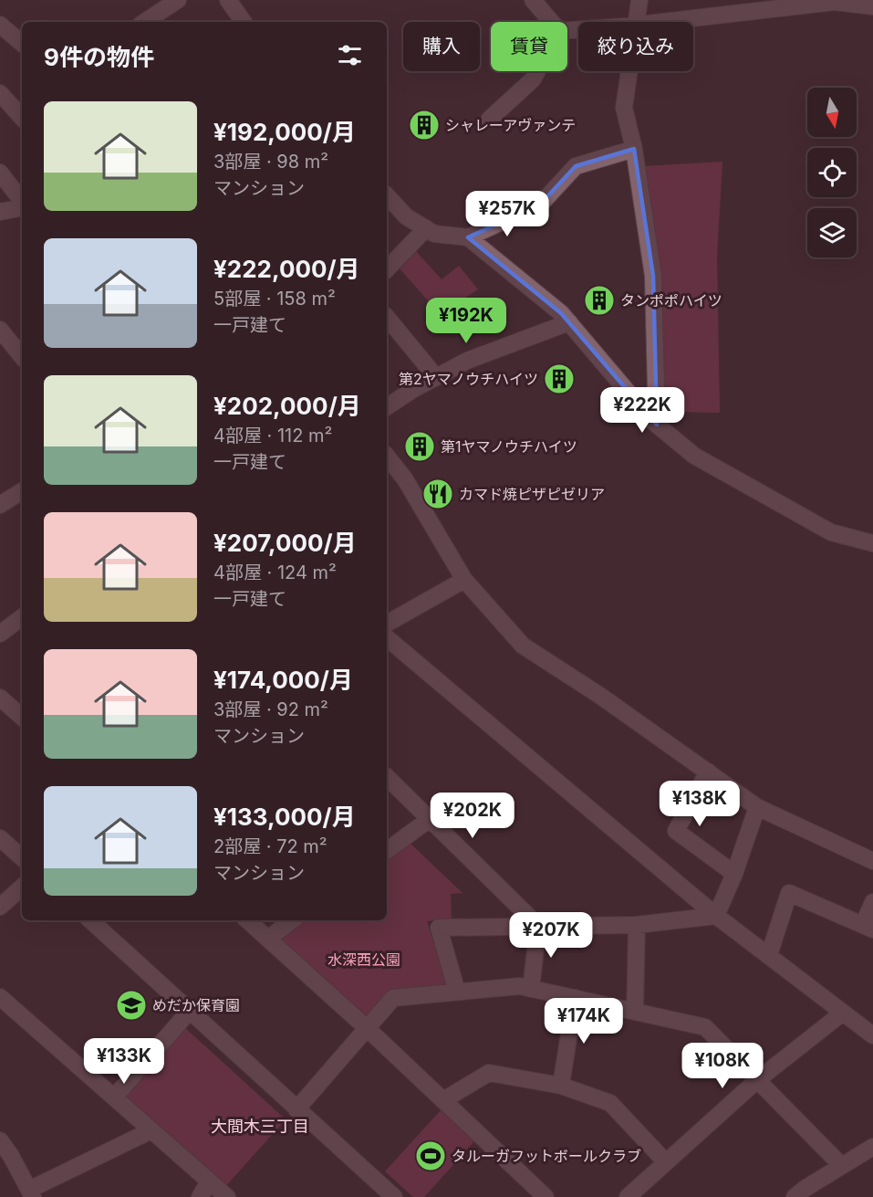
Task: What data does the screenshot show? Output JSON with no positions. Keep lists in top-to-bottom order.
{
  "districts": ["大間木三丁目"],
  "parks": ["水深西公園"],
  "places": {
    "building": [
      "シャレーアヴァンテ",
      "タンポポハイツ",
      "第2ヤマノウチハイツ",
      "第1ヤマノウチハイツ"
    ],
    "restaurant": ["カマド焼ピザピゼリア"],
    "school or university": ["めだか保育園"],
    "sports": ["タルーガフットボールクラブ"]
  },
  "north": "bottom",
  "page": {
    "chip": ["購入", "賃貸", "絞り込み"],
    "heading": "9件の物件",
    "list": [
      {
        "name": "¥192,000/月",
        "note": "3部屋 · 98 m² · マンション"
      },
      {
        "name": "¥222,000/月",
        "note": "5部屋 · 158 m² · 一戸建て"
      },
      {
        "name": "¥202,000/月",
        "note": "4部屋 · 112 m² · 一戸建て"
      },
      {
        "name": "¥207,000/月",
        "note": "4部屋 · 124 m² · 一戸建て"
      },
      {
        "name": "¥174,000/月",
        "note": "3部屋 · 92 m² · マンション"
      },
      {
        "name": "¥133,000/月",
        "note": "2部屋 · 72 m² · マンション"
      }
    ],
    "price": [
      "¥257K",
      "¥192K",
      "¥222K",
      "¥138K",
      "¥202K",
      "¥207K",
      "¥174K",
      "¥133K",
      "¥108K"
    ]
  }
}
